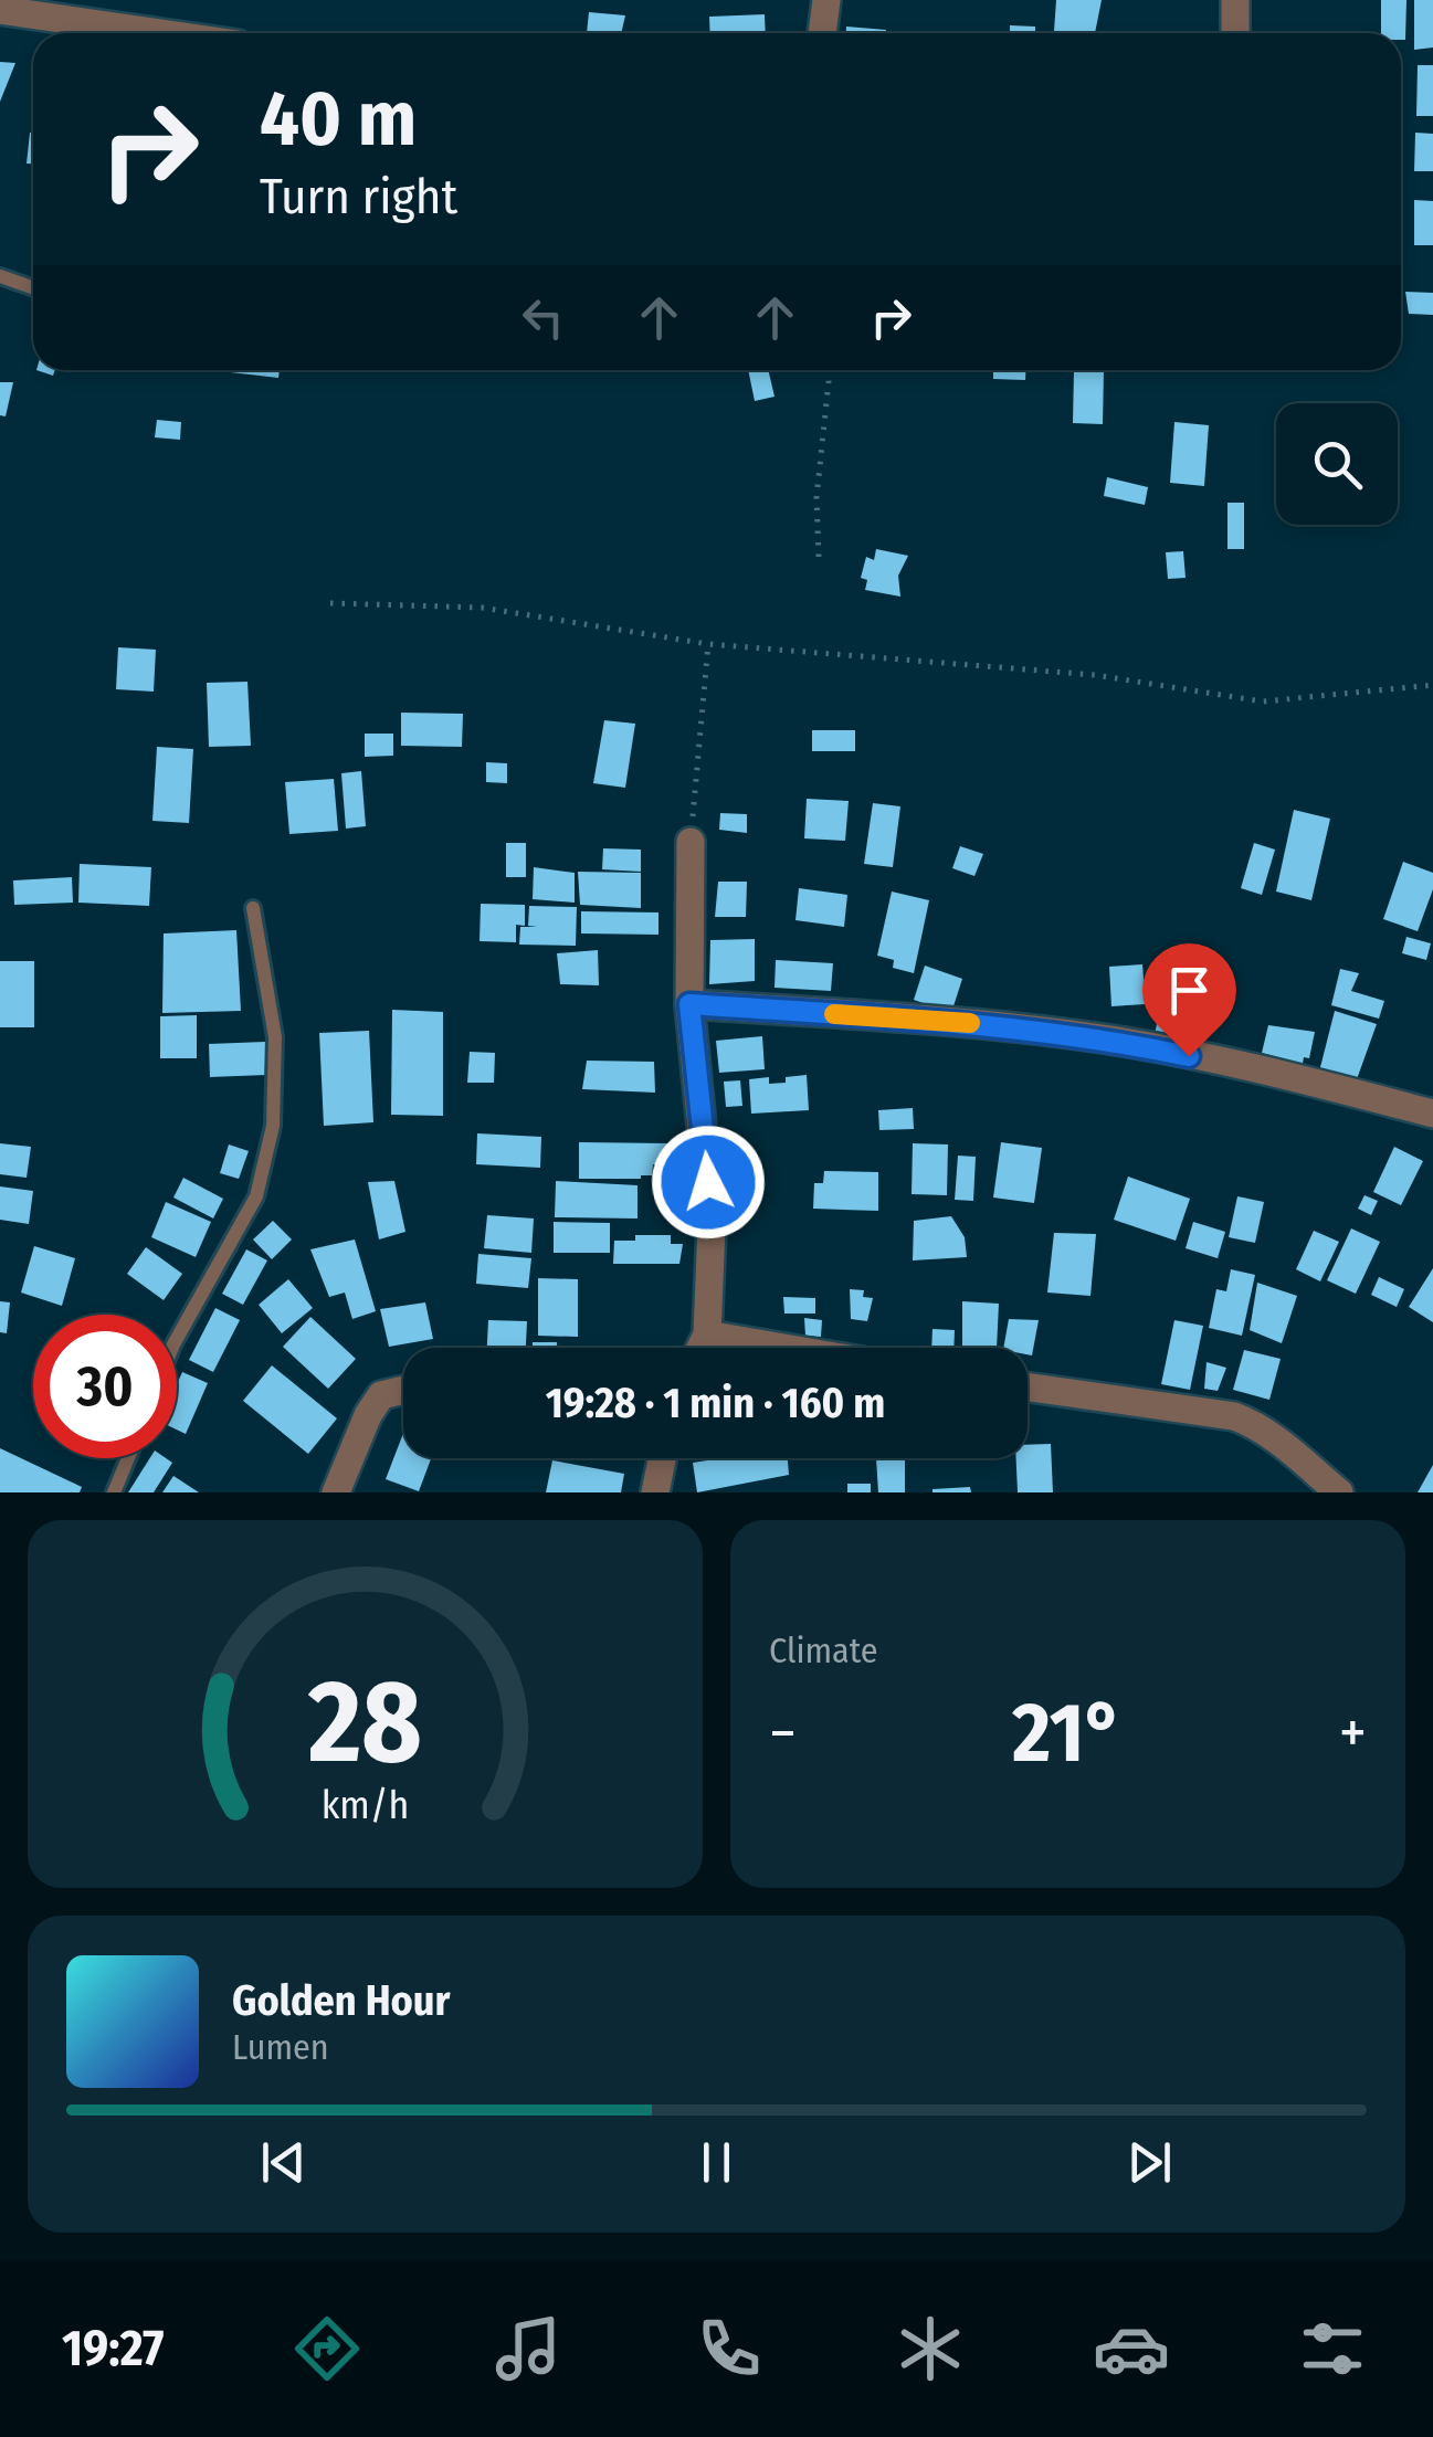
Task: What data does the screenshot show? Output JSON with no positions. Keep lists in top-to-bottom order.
{
  "page": {
    "turn": ["40 m", "Turn right"],
    "limit": "30",
    "trip": "19:28 · 1 min · 160 m",
    "tile": "Climate",
    "heat": ["−", "21°", "+"],
    "song": ["Golden Hour", "Lumen"],
    "tabs": "19:27",
    "gauge": ["28", "km/h"]
  }
}
